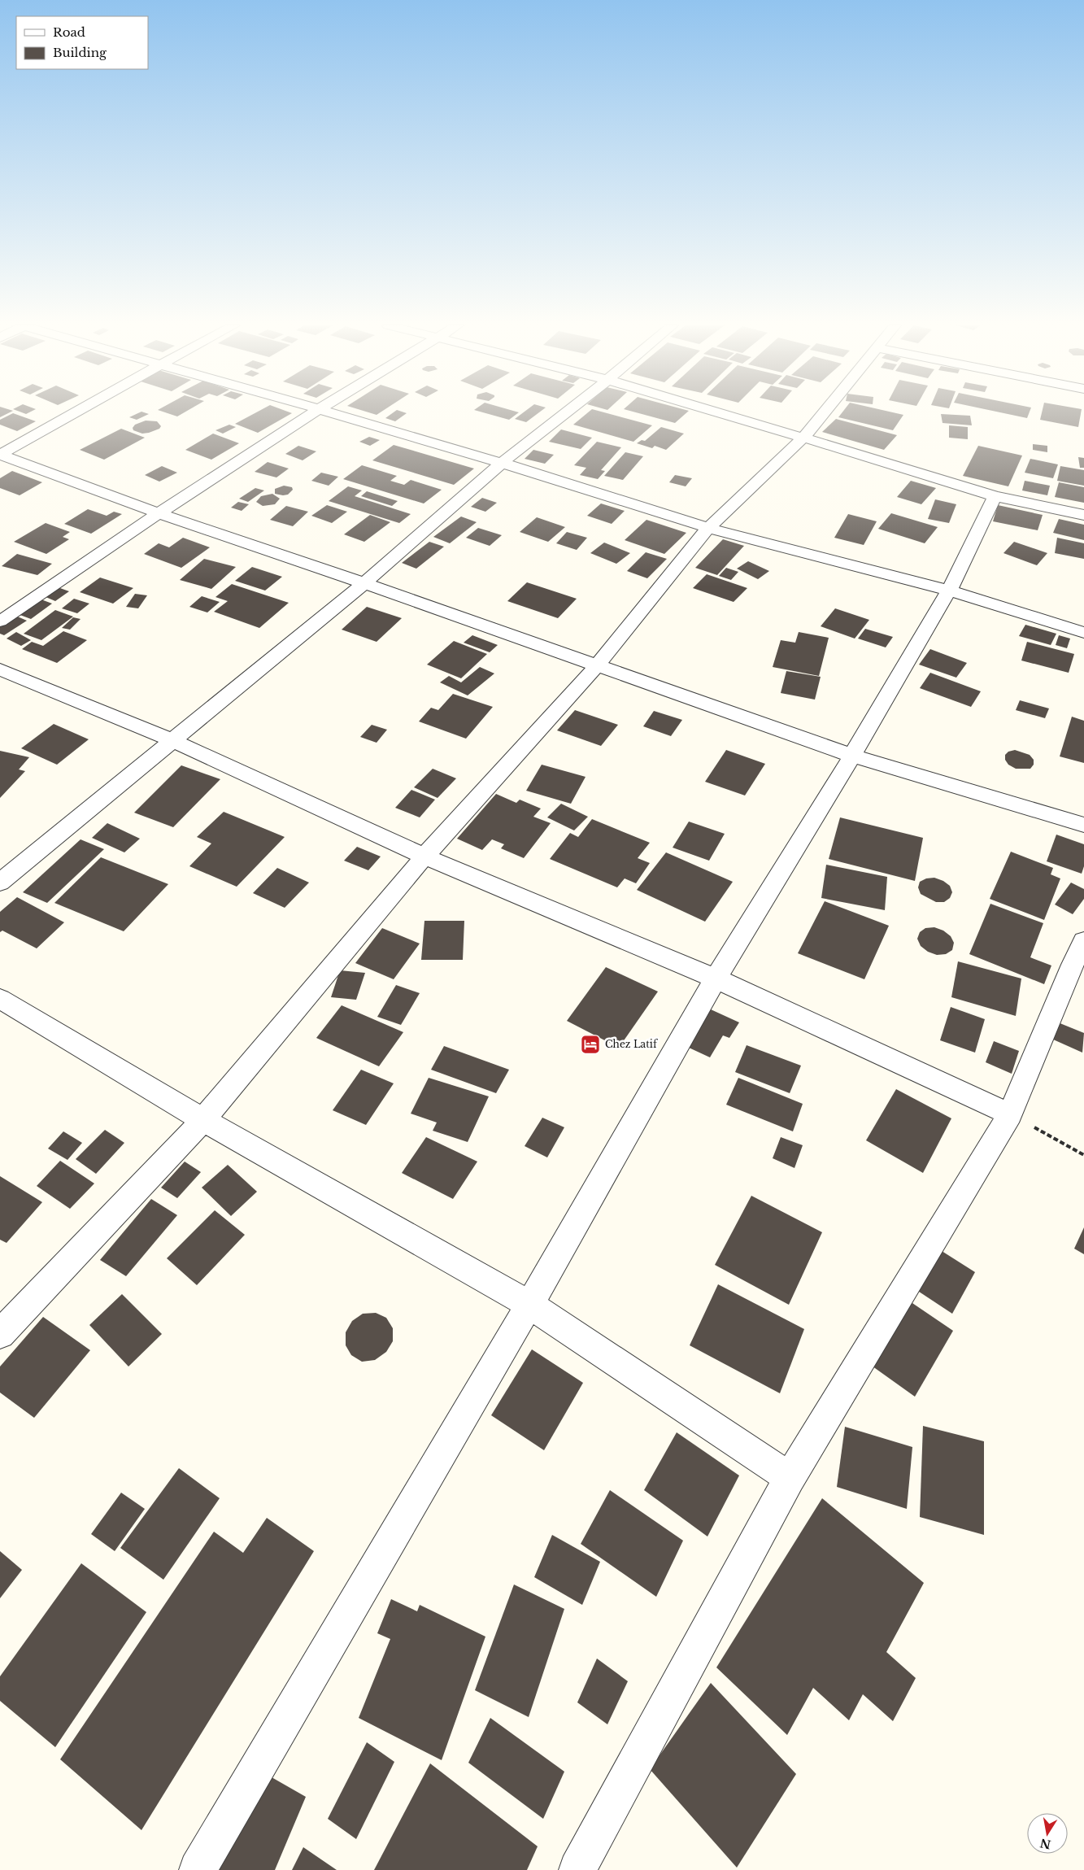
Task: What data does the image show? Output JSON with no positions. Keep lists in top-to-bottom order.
{
  "places": {
    "hotel": ["Chez Latif"]
  },
  "legend": ["Road", "Building"],
  "north": "bottom"
}
